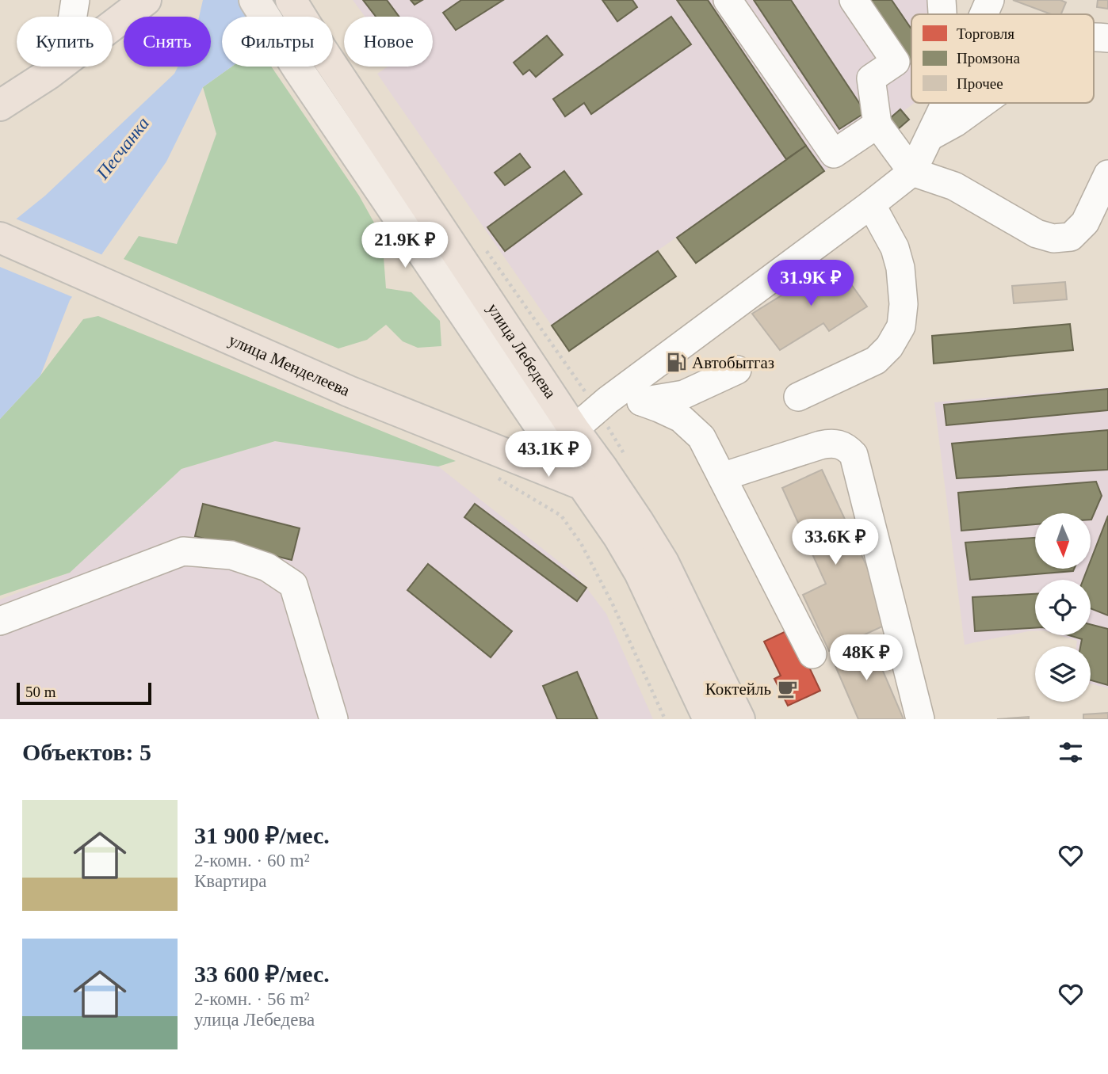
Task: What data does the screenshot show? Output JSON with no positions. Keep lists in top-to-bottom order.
{
  "streets": {
    "highway": ["улица Лебедева", "улица Менделеева"]
  },
  "crossings": [
    ["улица Лебедева", "улица Менделеева"]
  ],
  "water": ["Песчанка"],
  "places": {
    "fuel station": ["Автобытгаз"],
    "cafe": ["Коктейль"]
  },
  "legend": ["Торговля", "Промзона", "Прочее"],
  "scale_bar": "50 m",
  "north": "bottom",
  "page": {
    "chip": [
      "Купить",
      "Снять",
      "Фильтры",
      "Новое"
    ],
    "price": [
      "21.9K ₽",
      "31.9K ₽",
      "43.1K ₽",
      "33.6K ₽",
      "48K ₽"
    ],
    "scale": "50 m",
    "heading": "Объектов: 5",
    "list": [
      {
        "name": "31 900 ₽/мес.",
        "note": "2-комн. · 60 m² · Квартира"
      },
      {
        "name": "33 600 ₽/мес.",
        "note": "2-комн. · 56 m² · улица Лебедева"
      }
    ]
  }
}
